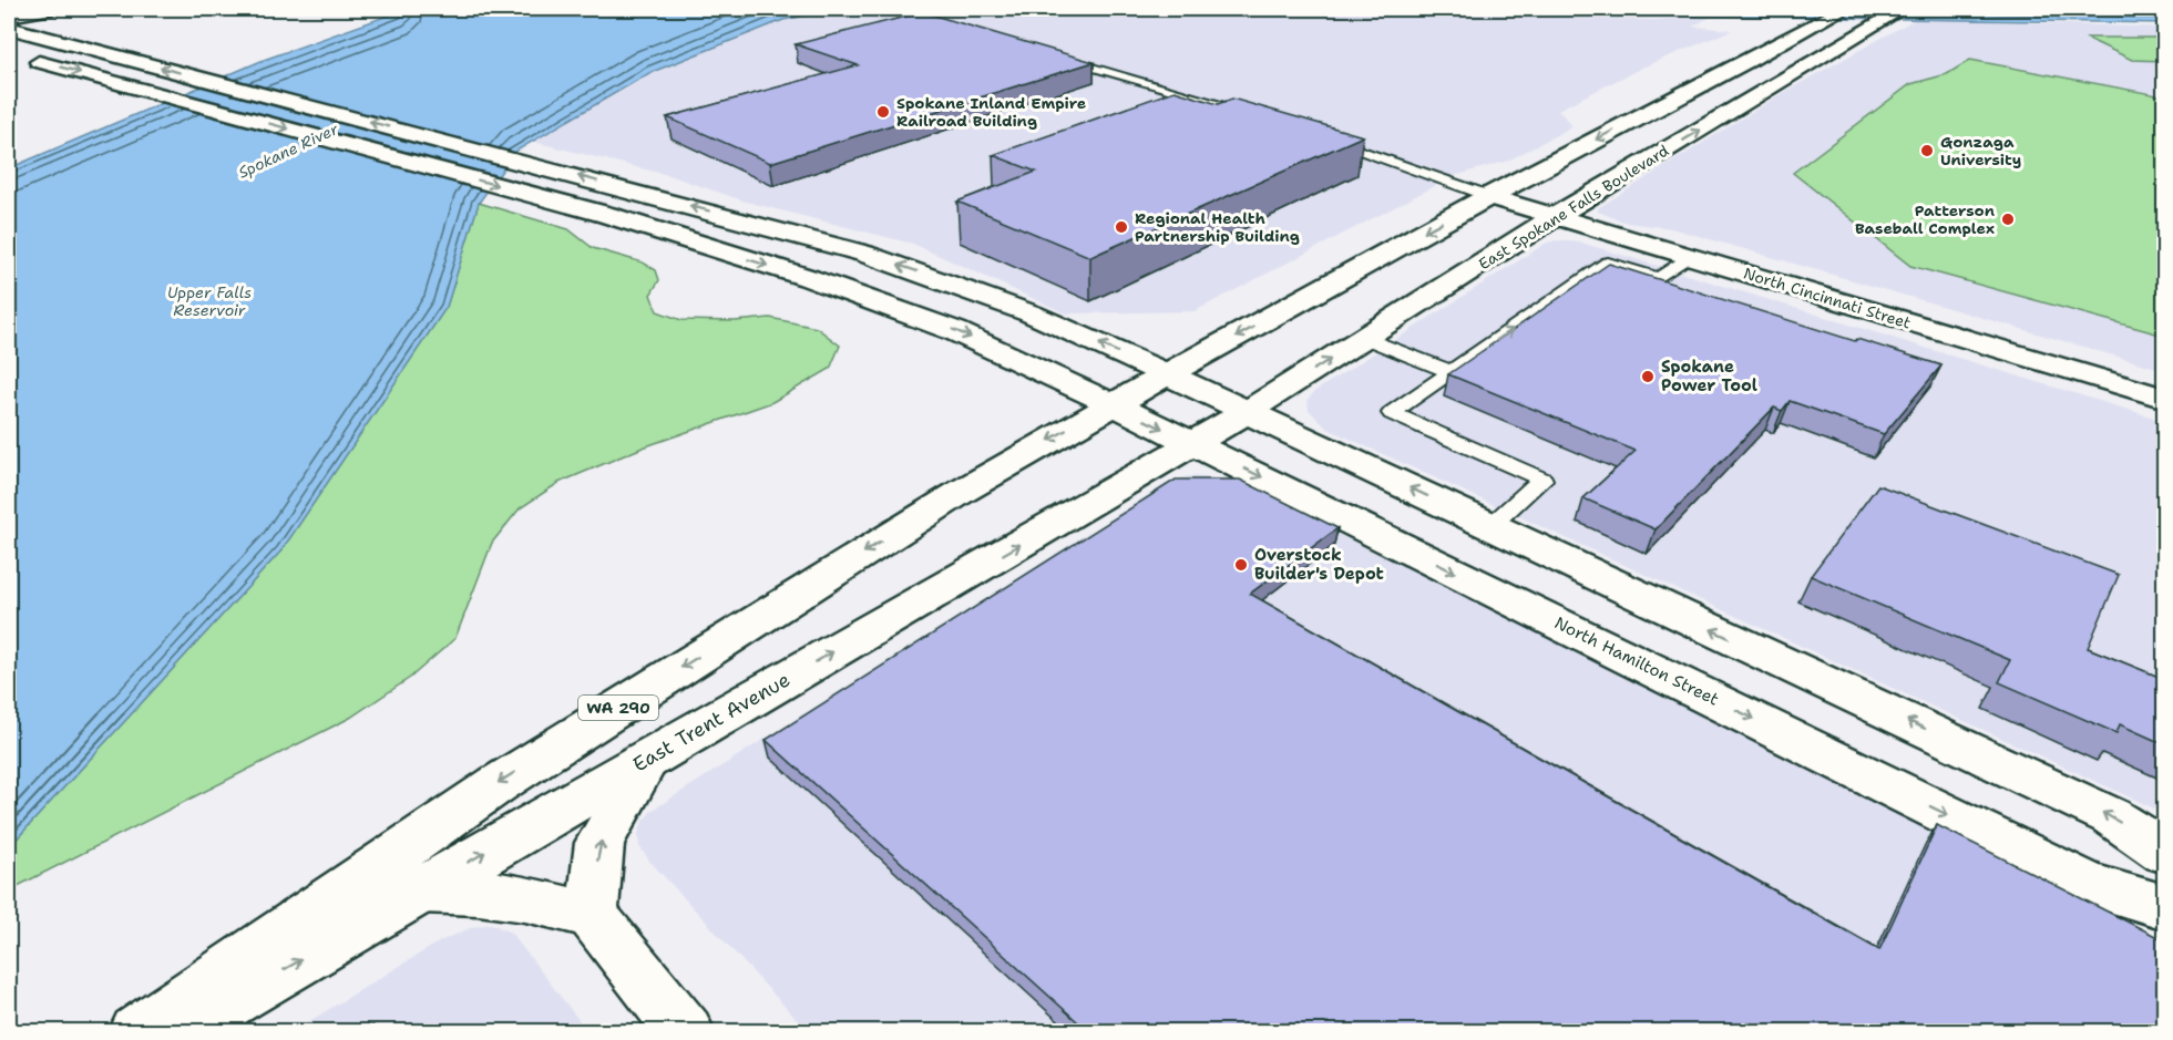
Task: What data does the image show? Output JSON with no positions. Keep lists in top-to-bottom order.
{
  "streets": {
    "main road": [
      "East Spokane Falls Boulevard",
      "North Cincinnati Street",
      "North Hamilton Street",
      "WA 290",
      "East Trent Avenue"
    ]
  },
  "crossings": [
    ["East Spokane Falls Boulevard", "North Cincinnati Street"],
    ["East Spokane Falls Boulevard", "East Trent Avenue"],
    ["North Hamilton Street", "WA 290"],
    ["North Hamilton Street", "East Trent Avenue"]
  ],
  "water": ["Spokane River", "Upper Falls Reservoir"],
  "places": [
    "Spokane Inland Empire Railroad Building",
    "Gonzaga University",
    "Patterson Baseball Complex",
    "Regional Health Partnership Building",
    "Spokane Power Tool",
    "Overstock Builder's Depot"
  ]
}
